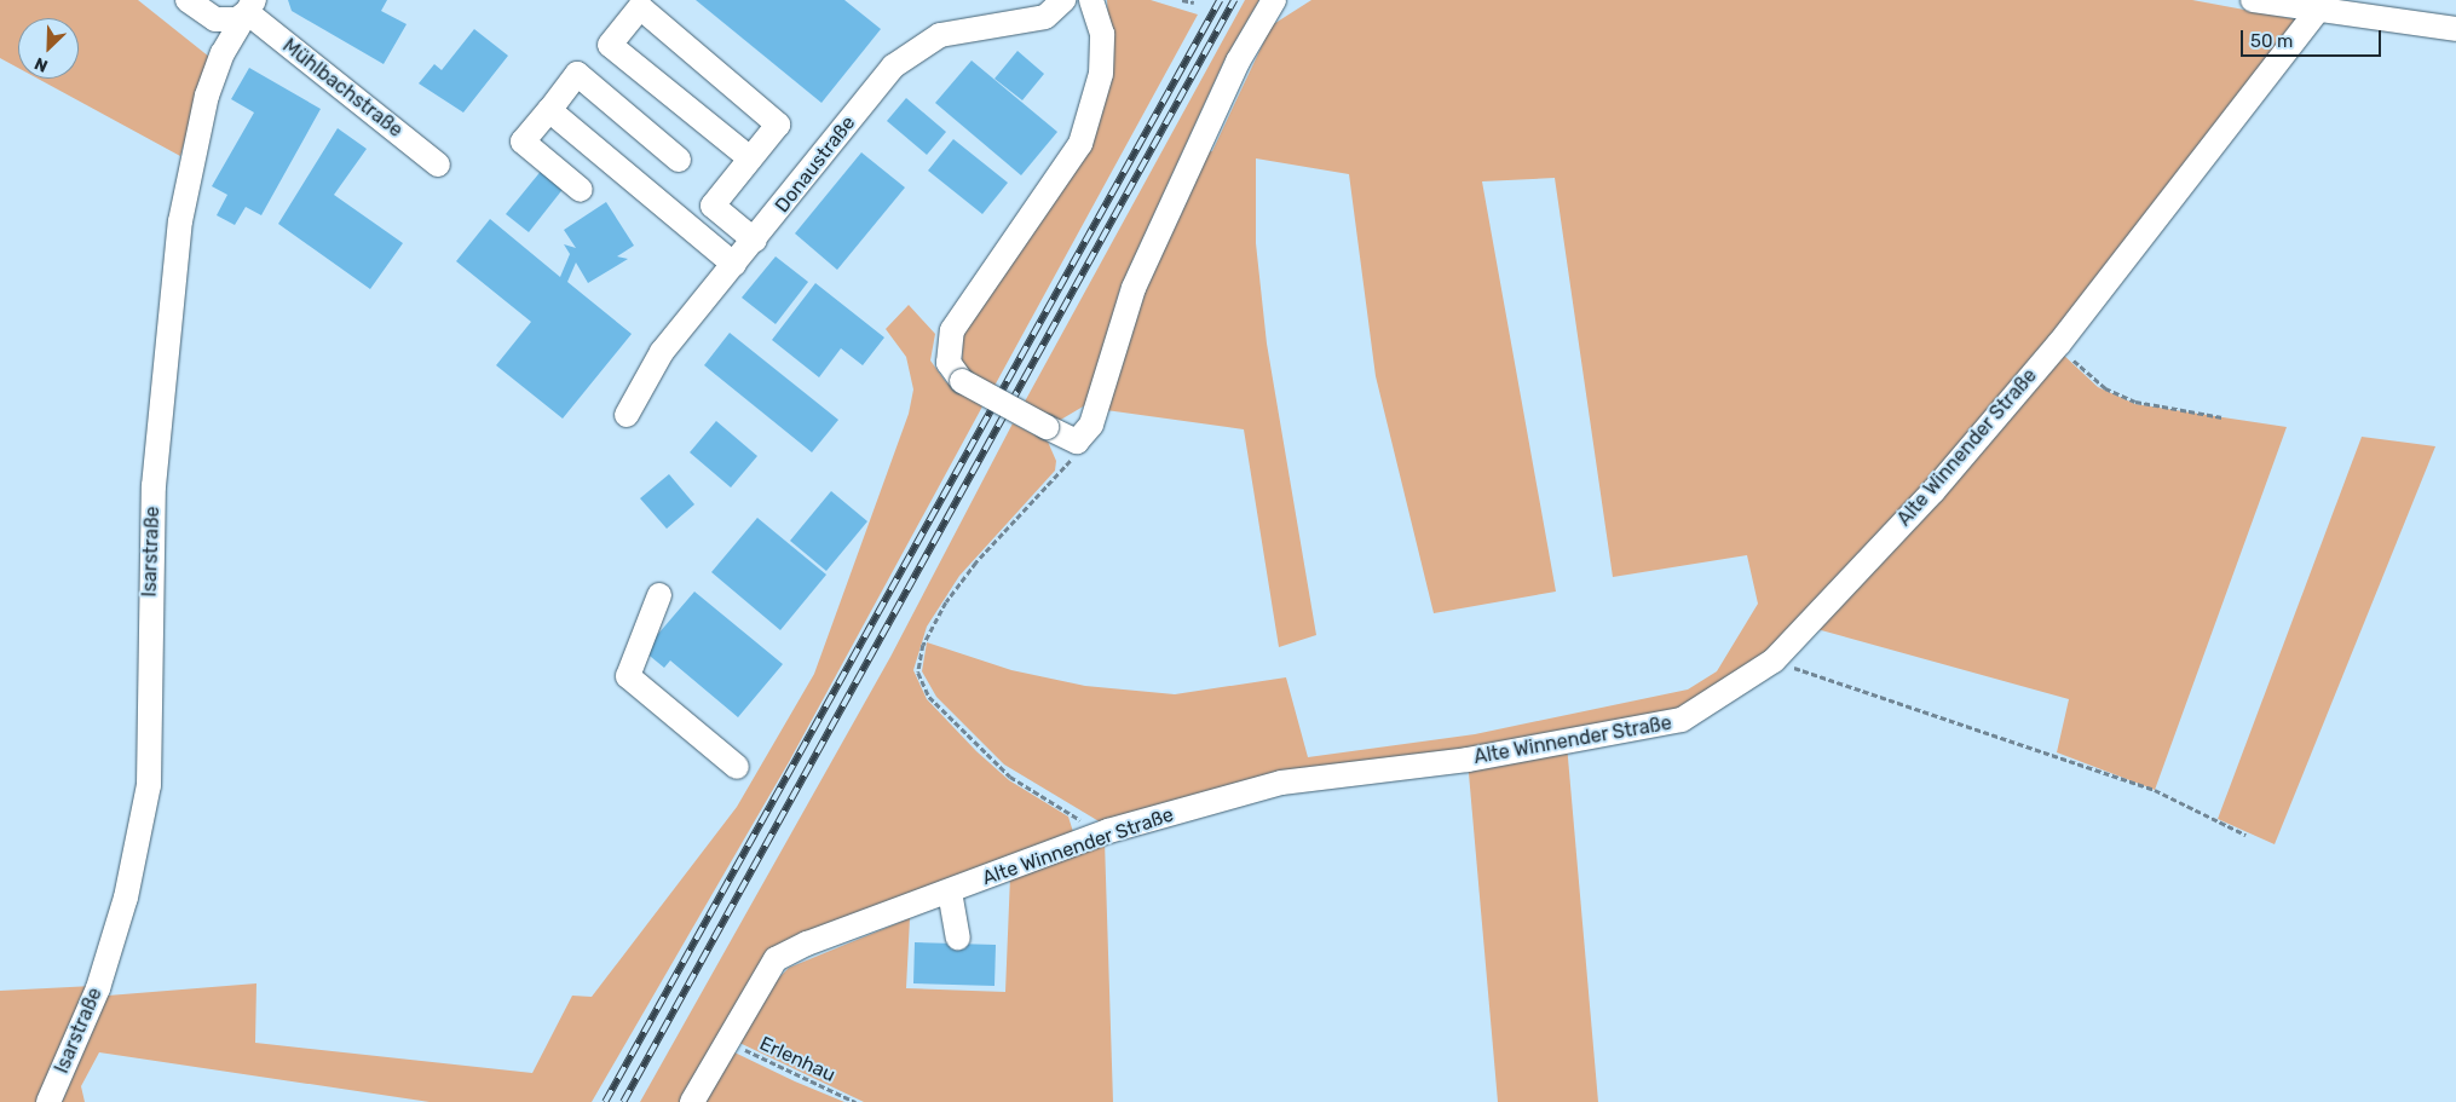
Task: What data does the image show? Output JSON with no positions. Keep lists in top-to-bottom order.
{
  "streets": {
    "street": [
      "Mühlbachstraße",
      "Donaustraße",
      "Alte Winnender Straße",
      "Isarstraße"
    ],
    "path": ["Erlenhau"]
  },
  "crossings": [
    ["Mühlbachstraße", "Isarstraße"],
    ["Alte Winnender Straße", "Erlenhau"]
  ],
  "scale_bar": "50 m",
  "north": "bottom left"
}
